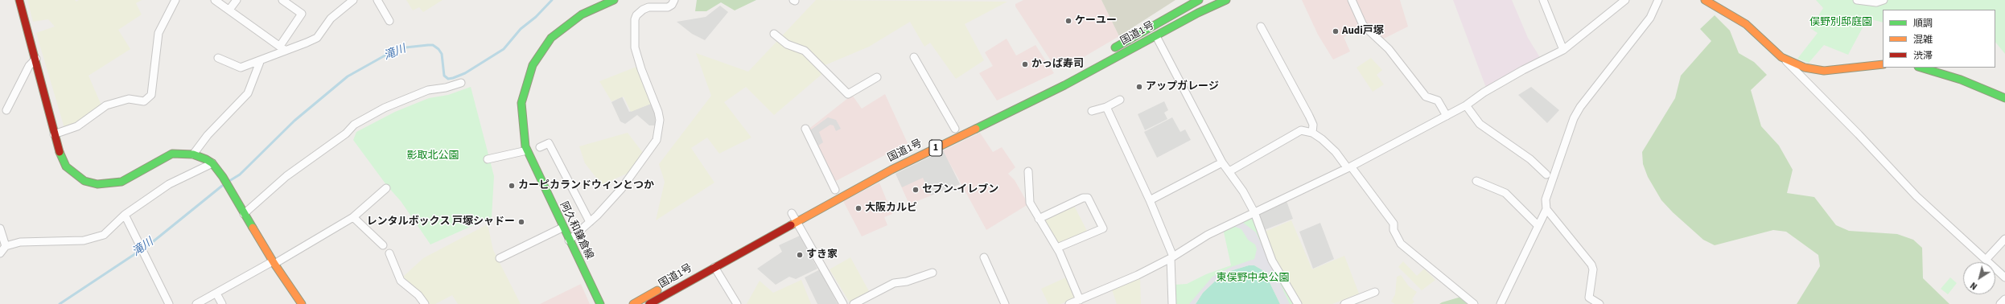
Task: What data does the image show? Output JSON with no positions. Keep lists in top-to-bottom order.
{
  "streets": {
    "main road": ["国道1号", "1", "阿久和鎌倉線"]
  },
  "water": ["滝川"],
  "parks": ["俣野別邸庭園", "影取北公園", "東俣野中央公園"],
  "places": [
    "ケーユー",
    "Audi戸塚",
    "かっぱ寿司",
    "アップガレージ",
    "カーピカランドウィンとつか",
    "セブン-イレブン",
    "大阪カルビ",
    "レンタルボックス 戸塚シャドー",
    "すき家"
  ],
  "legend": ["順調", "混雑", "渋滞"],
  "north": "bottom left"
}
